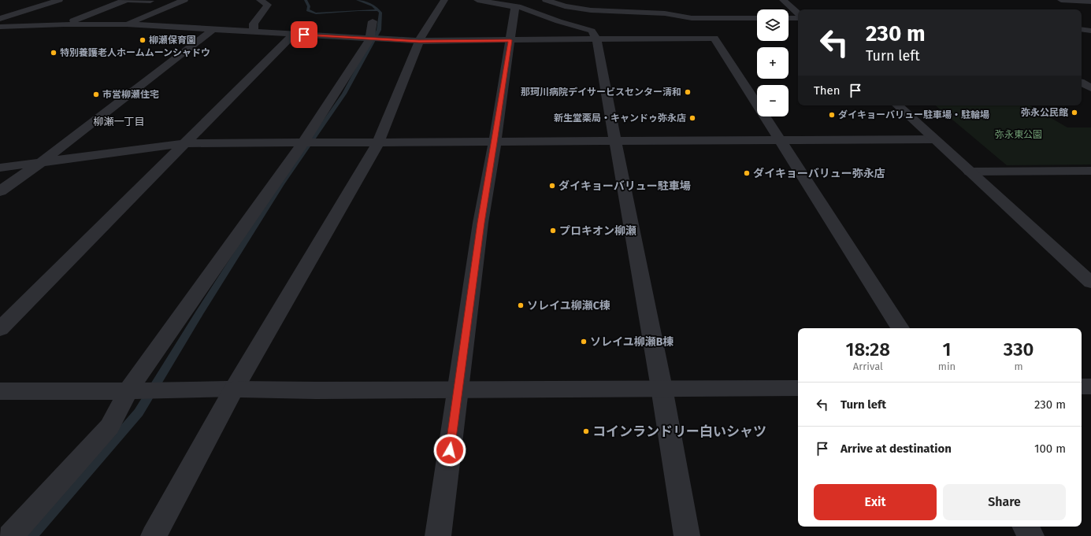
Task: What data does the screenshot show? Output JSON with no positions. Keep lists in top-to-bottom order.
{
  "districts": ["柳瀬一丁目"],
  "parks": ["弥永東公園"],
  "places": [
    "柳瀬保育園",
    "特別養護老人ホームムーンシャドウ",
    "那珂川病院デイサービスセンター清和",
    "市営柳瀬住宅",
    "弥永公民館",
    "ダイキョーバリュー駐車場・駐輪場",
    "新生堂薬局・キャンドゥ弥永店",
    "ダイキョーバリュー弥永店",
    "ダイキョーバリュー駐車場",
    "プロキオン柳瀬",
    "ソレイユ柳瀬C棟",
    "ソレイユ柳瀬B棟",
    "コインランドリー白いシャツ"
  ],
  "page": {
    "map_buttons": ["+", "−"],
    "turn": ["230 m", "Turn left"],
    "then": "Then",
    "eta": [
      "18:28",
      "Arrival",
      "1",
      "min",
      "330",
      "m"
    ],
    "list": [
      {
        "name": "Turn left",
        "value": "230 m"
      },
      {
        "name": "Arrive at destination",
        "value": "100 m"
      }
    ],
    "buttons": ["Exit", "Share"]
  }
}
